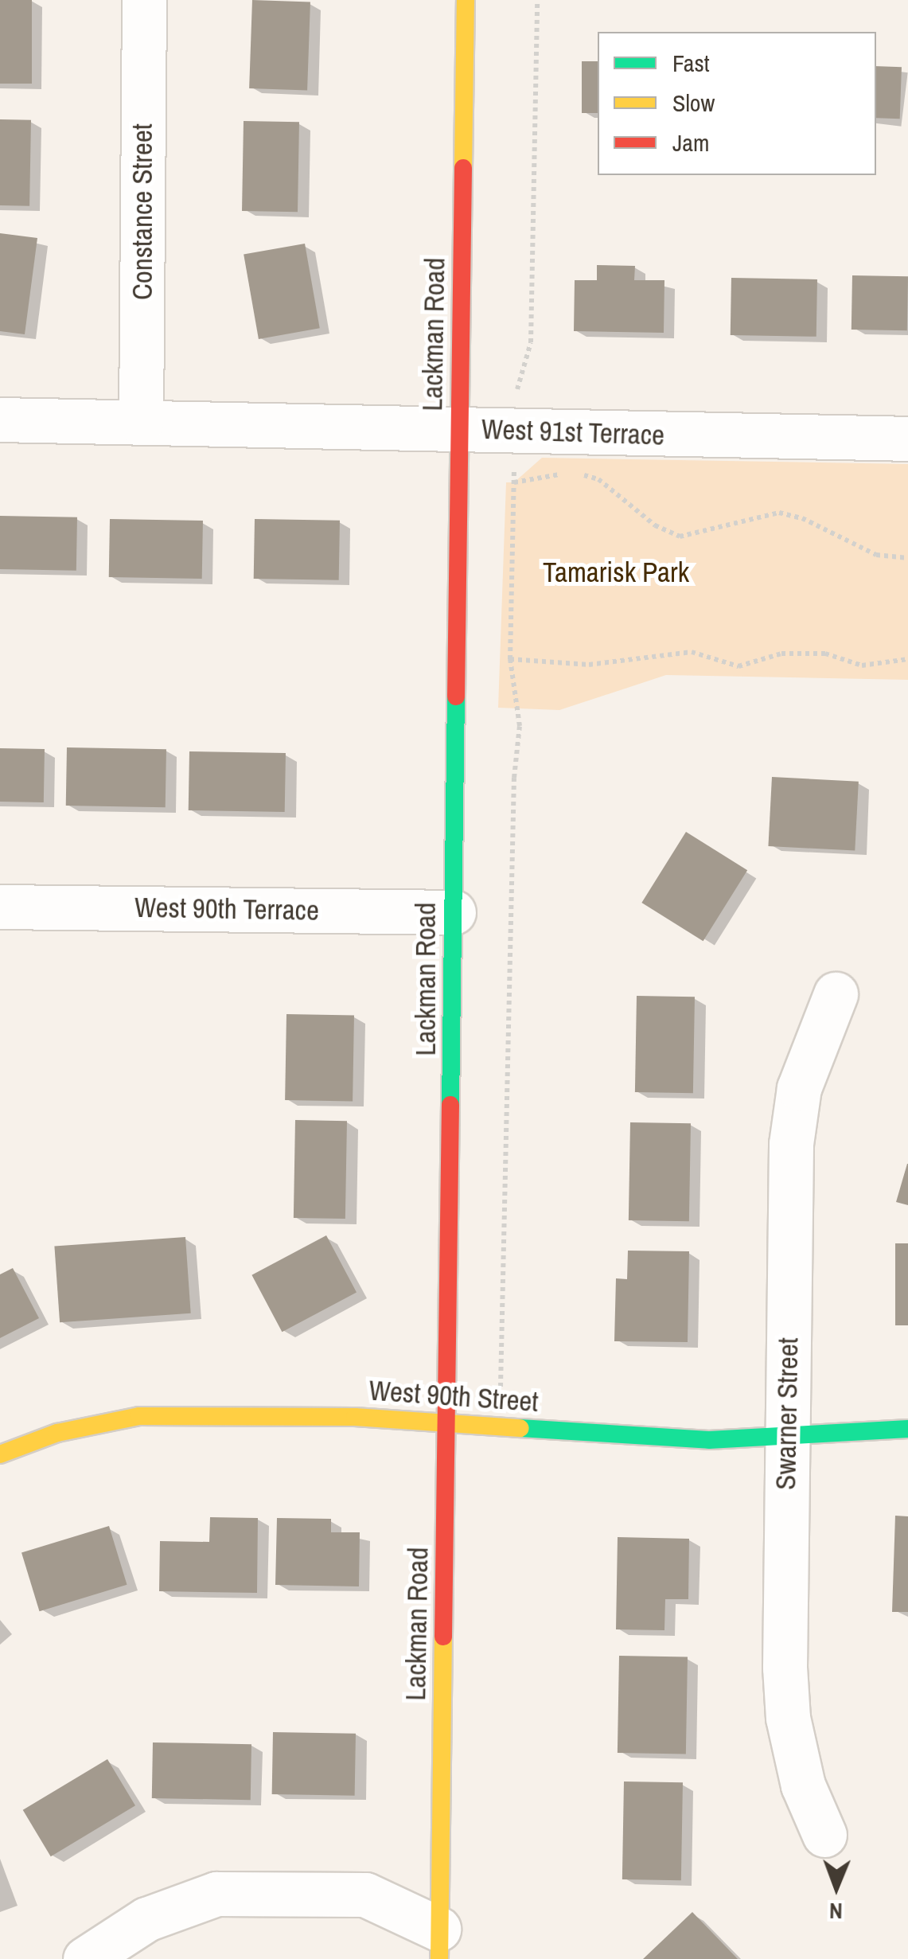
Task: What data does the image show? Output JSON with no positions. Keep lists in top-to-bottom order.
{
  "streets": {
    "main road": ["Lackman Road", "West 90th Street"],
    "street": [
      "Constance Street",
      "West 91st Terrace",
      "West 90th Terrace",
      "Swarner Street"
    ]
  },
  "crossings": [
    ["Constance Street", "West 91st Terrace"],
    ["Lackman Road", "West 91st Terrace"],
    ["Lackman Road", "West 90th Terrace"],
    ["Lackman Road", "West 90th Street"],
    ["West 90th Street", "Swarner Street"]
  ],
  "parks": ["Tamarisk Park"],
  "legend": ["Fast", "Slow", "Jam"],
  "north": "bottom"
}
